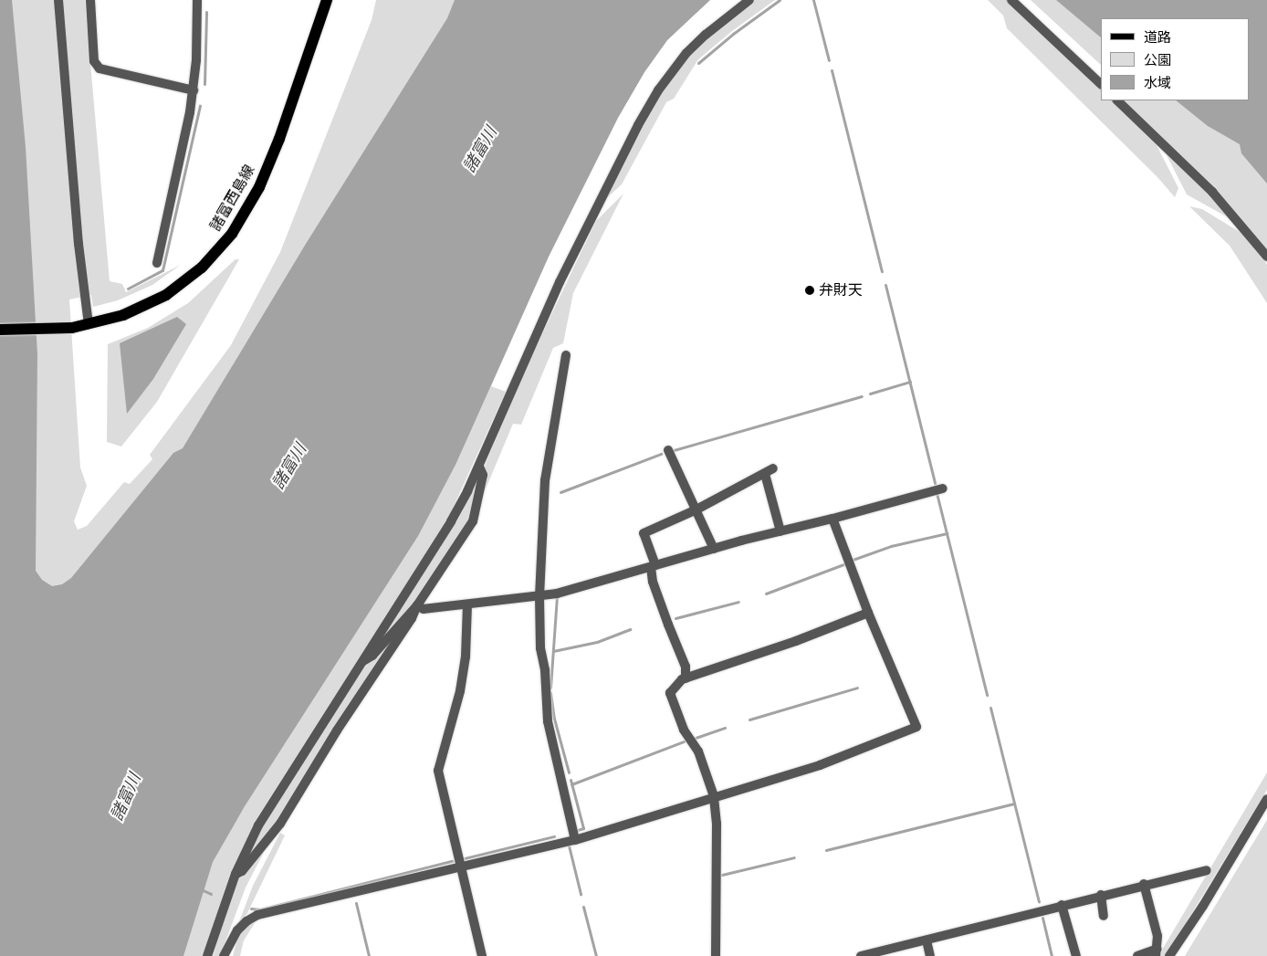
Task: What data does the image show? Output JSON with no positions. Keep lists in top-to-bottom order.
{
  "streets": {
    "main road": ["諸富西島線"]
  },
  "water": ["諸富川"],
  "places": ["弁財天"],
  "legend": ["道路", "公園", "水域"]
}
